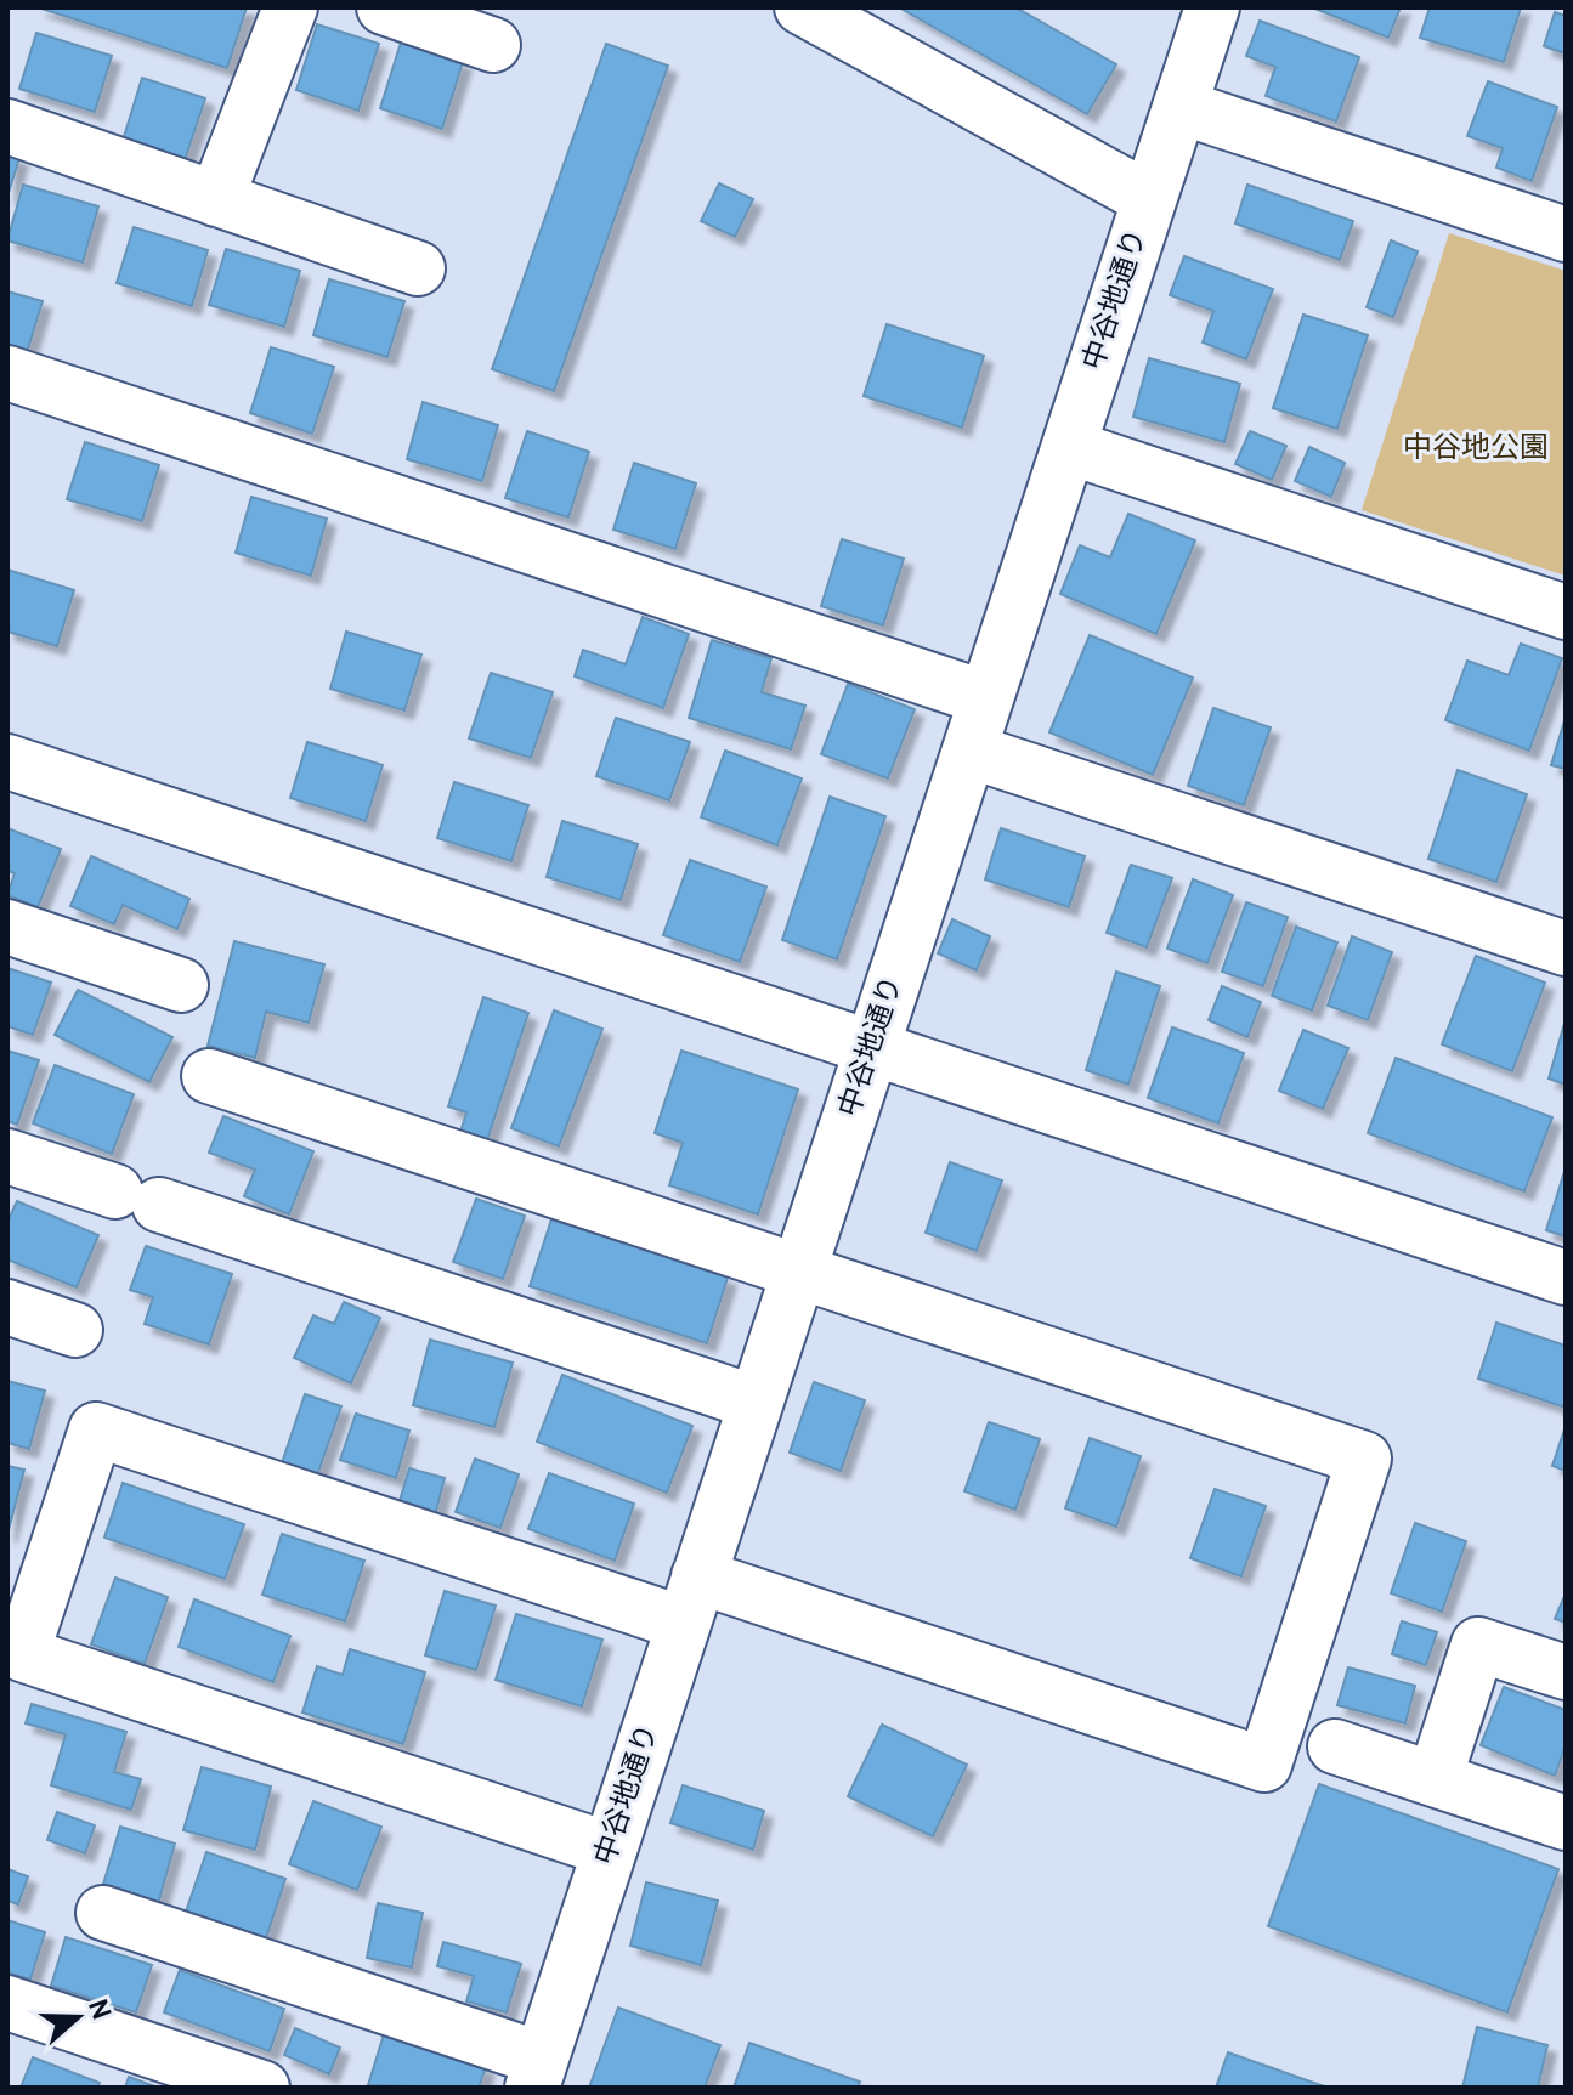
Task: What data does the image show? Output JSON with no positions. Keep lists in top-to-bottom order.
{
  "streets": {
    "street": ["中谷地通り"]
  },
  "parks": ["中谷地公園"],
  "north": "right"
}
